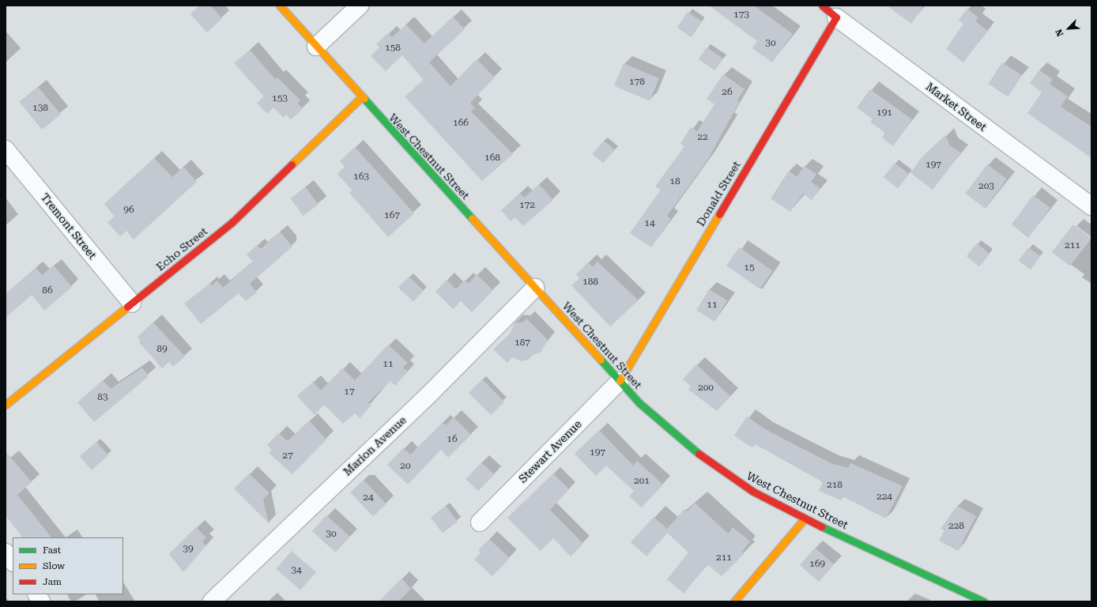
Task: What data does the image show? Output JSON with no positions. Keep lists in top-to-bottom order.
{
  "streets": {
    "main road": [
      "Market Street",
      "West Chestnut Street",
      "Donald Street",
      "Echo Street"
    ],
    "street": ["Tremont Street", "Marion Avenue", "Stewart Avenue"]
  },
  "crossings": [
    ["Market Street", "Donald Street"],
    ["West Chestnut Street", "Donald Street"],
    ["West Chestnut Street", "Echo Street"],
    ["West Chestnut Street", "Marion Avenue"],
    ["West Chestnut Street", "Stewart Avenue"],
    ["Donald Street", "Stewart Avenue"],
    ["Tremont Street", "Echo Street"]
  ],
  "house_numbers": [
    "173",
    "30",
    "158",
    "178",
    "26",
    "153",
    "138",
    "191",
    "166",
    "22",
    "168",
    "197",
    "163",
    "18",
    "203",
    "172",
    "96",
    "167",
    "14",
    "211",
    "15",
    "188",
    "86",
    "11",
    "187",
    "89",
    "11",
    "200",
    "17",
    "83",
    "16",
    "197",
    "27",
    "20",
    "201",
    "218",
    "224",
    "24",
    "228",
    "30",
    "39",
    "211",
    "169",
    "34"
  ],
  "legend": ["Fast", "Slow", "Jam"],
  "north": "bottom left"
}
